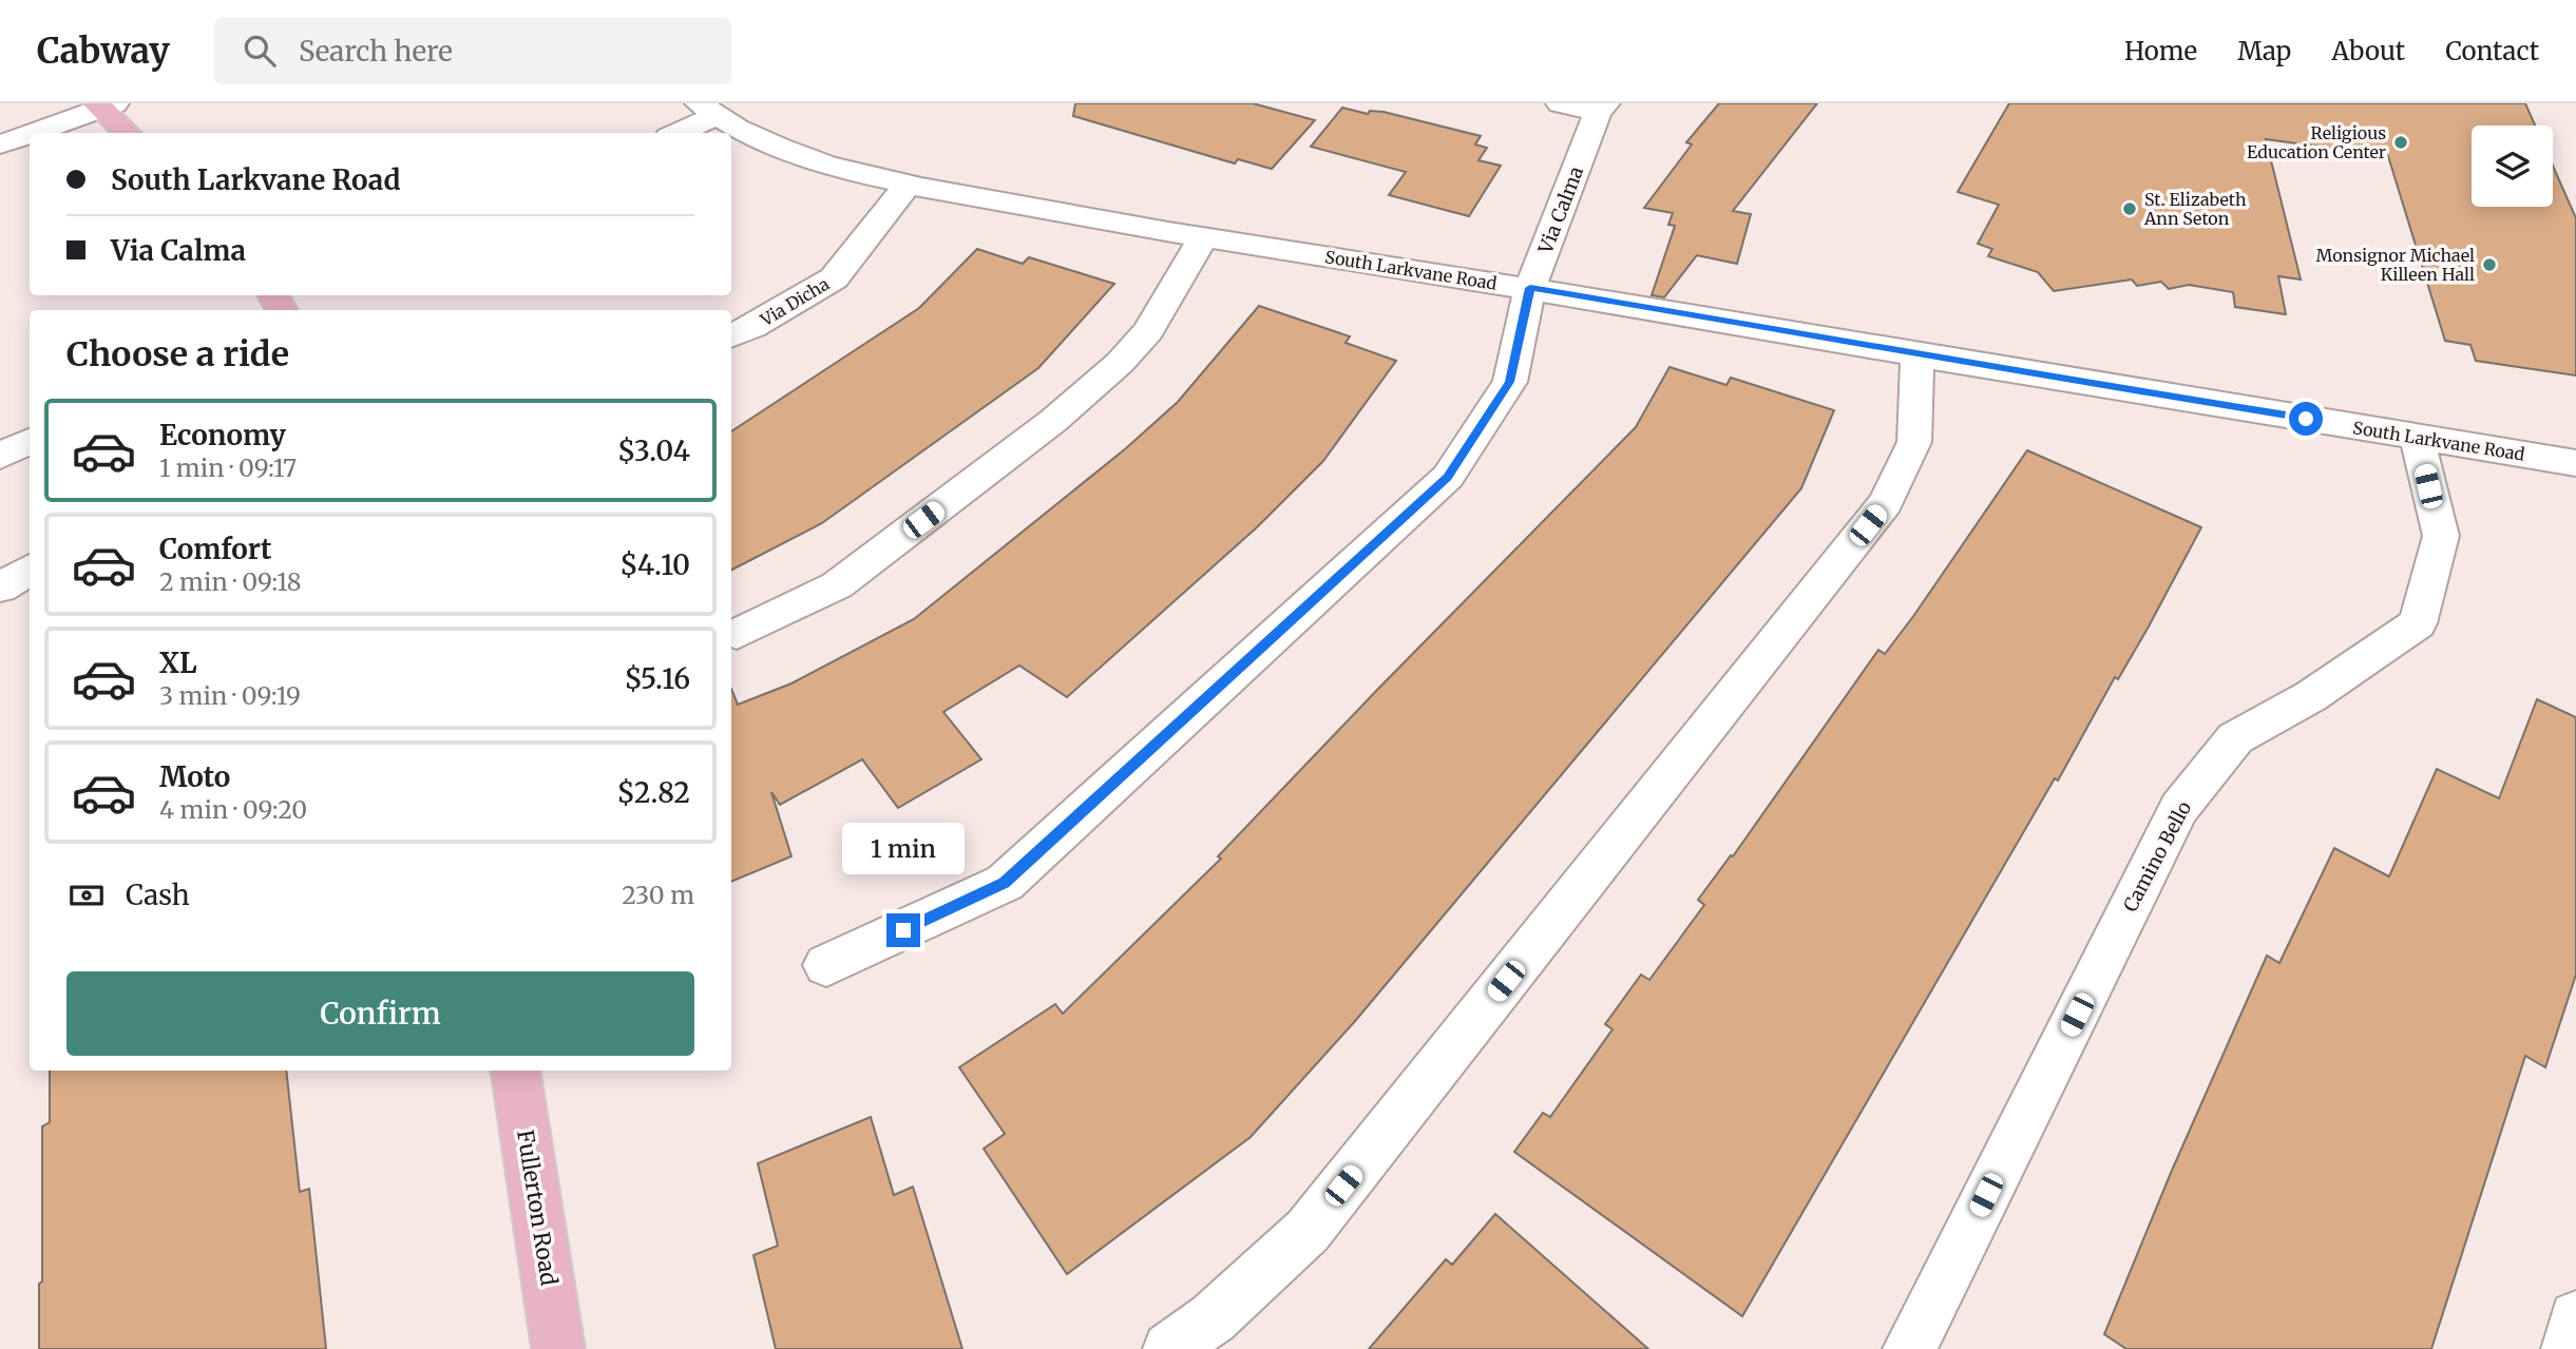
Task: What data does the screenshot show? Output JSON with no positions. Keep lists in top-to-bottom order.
{
  "streets": {
    "main road": ["Fullerton Road"],
    "street": [
      "Via Calma",
      "South Larkvane Road",
      "Via Dicha",
      "Camino Bello"
    ]
  },
  "crossings": [
    ["Via Calma", "South Larkvane Road"],
    ["South Larkvane Road", "Via Dicha"],
    ["South Larkvane Road", "Camino Bello"]
  ],
  "places": ["Religious Education Center", "St. Elizabeth Ann Seton", "Monsignor Michael Killeen Hall"],
  "page": {
    "header": "Cabway",
    "search": "Search here",
    "nav": [
      "Home",
      "Map",
      "About",
      "Contact"
    ],
    "banner": ["South Larkvane Road", "Via Calma"],
    "heading": "Choose a ride",
    "list": [
      {
        "name": "Economy",
        "note": "1 min · 09:17",
        "value": "$3.04"
      },
      {
        "name": "Comfort",
        "note": "2 min · 09:18",
        "value": "$4.10"
      },
      {
        "name": "XL",
        "note": "3 min · 09:19",
        "value": "$5.16"
      },
      {
        "name": "Moto",
        "note": "4 min · 09:20",
        "value": "$2.82"
      }
    ],
    "bubble": "1 min",
    "pay": ["Cash", "230 m"],
    "buttons": "Confirm"
  }
}
